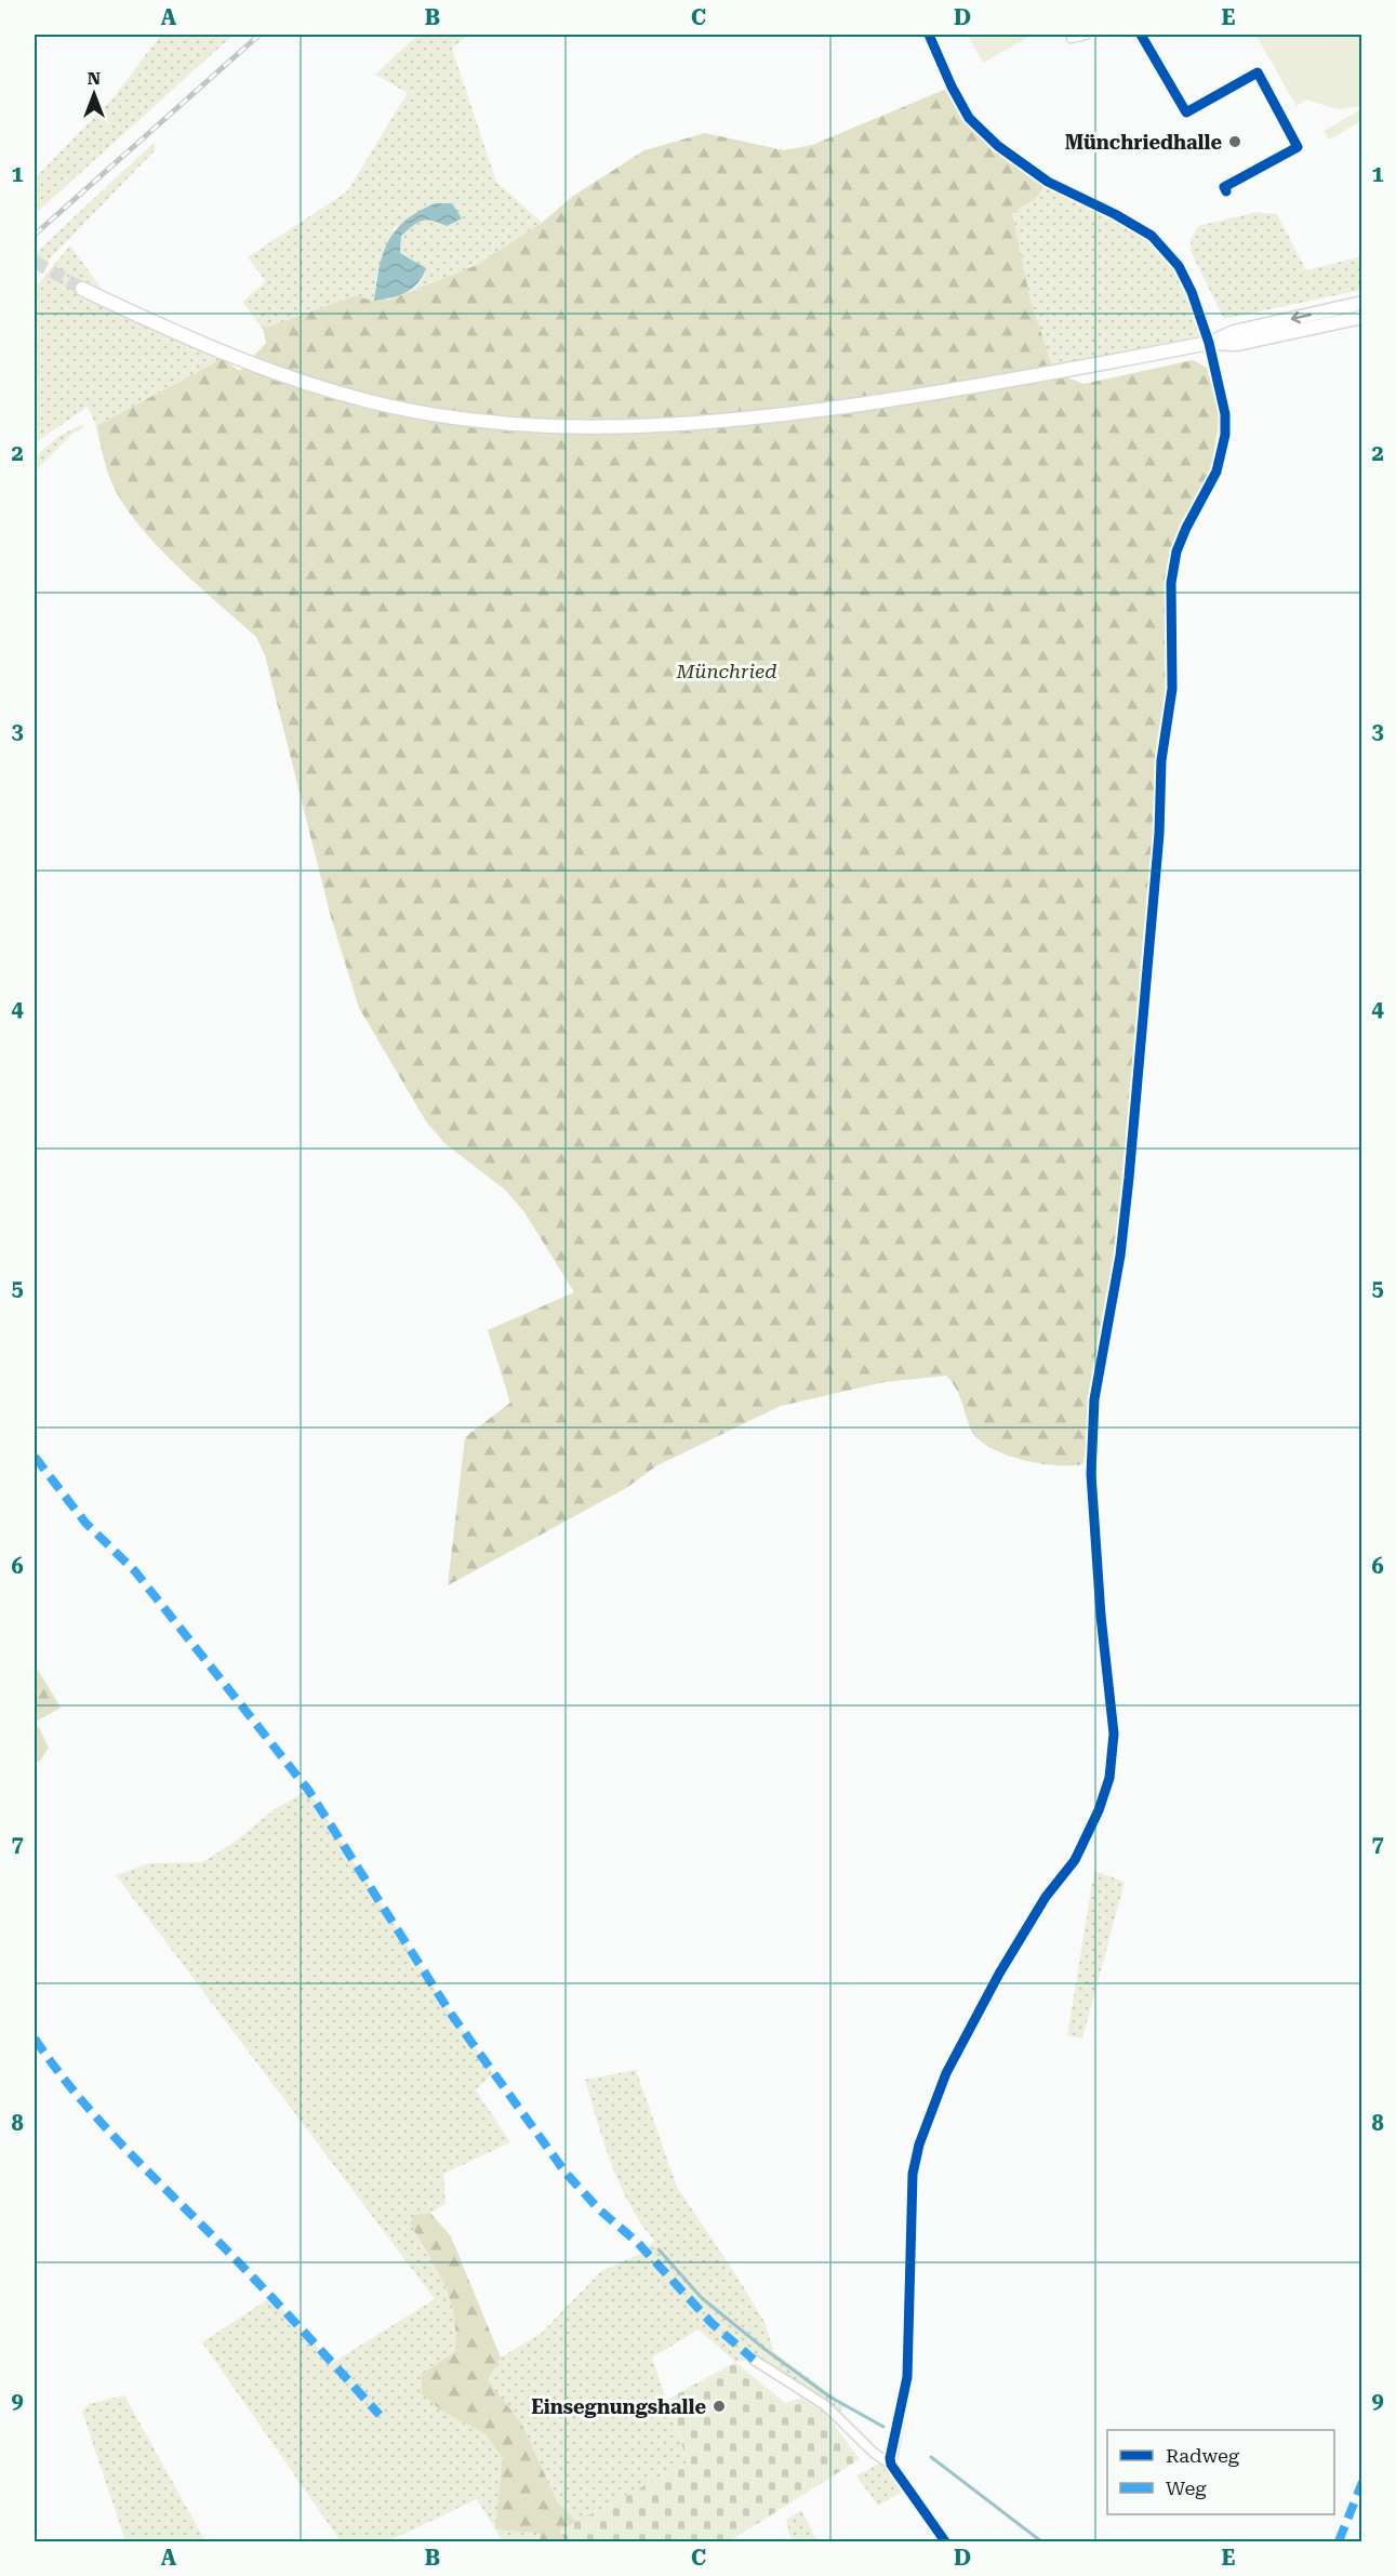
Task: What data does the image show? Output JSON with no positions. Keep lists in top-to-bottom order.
{
  "parks": ["Münchried"],
  "places": ["Münchriedhalle", "Einsegnungshalle"],
  "legend": ["Radweg", "Weg"],
  "north": "top",
  "grid": {
    "columns": [
      "A",
      "B",
      "C",
      "D",
      "E"
    ],
    "rows": [
      "1",
      "2",
      "3",
      "4",
      "5",
      "6",
      "7",
      "8",
      "9"
    ]
  }
}
